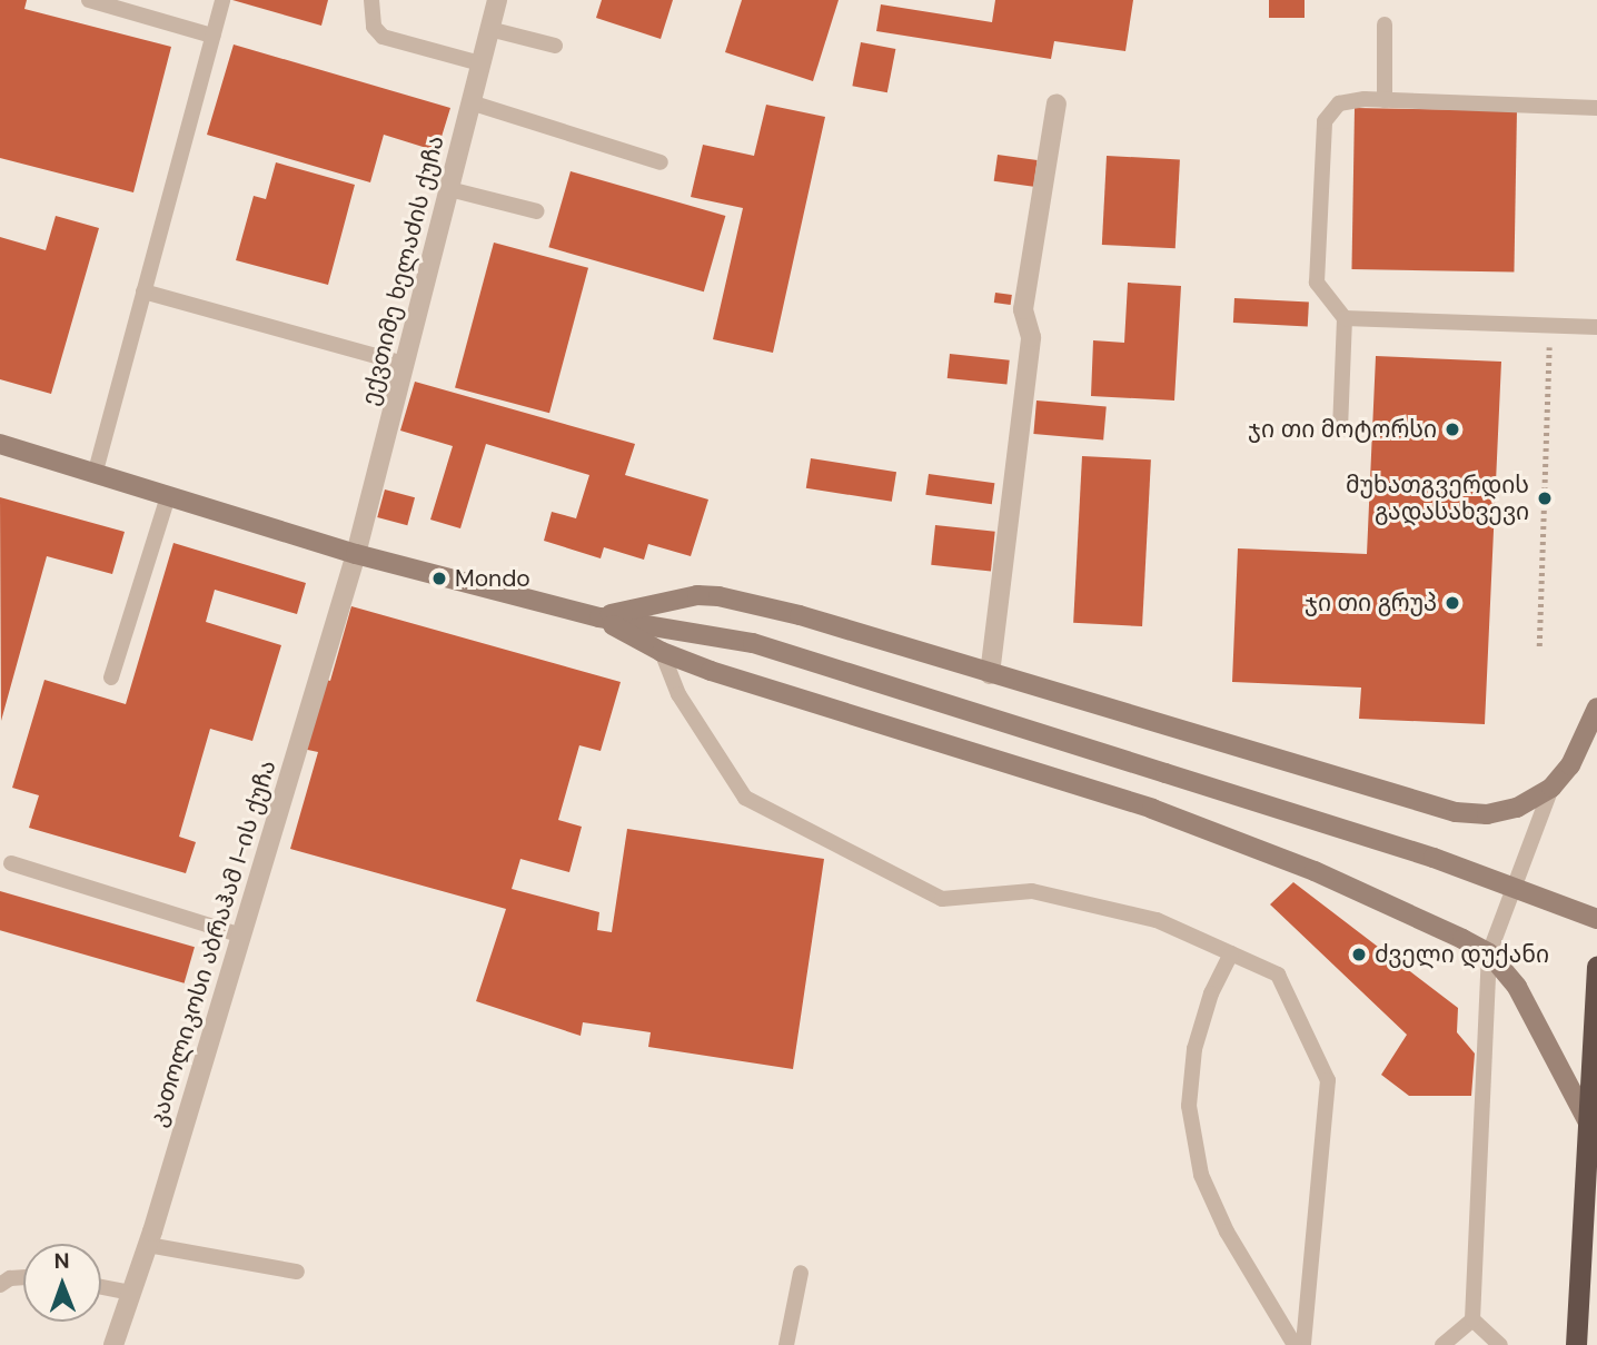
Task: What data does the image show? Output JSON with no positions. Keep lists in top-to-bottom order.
{
  "streets": {
    "street": ["ექვთიმე ხელაძის ქუჩა", "კათოლიკოსი აბრაჰამ I-ის ქუჩა"]
  },
  "crossings": [
    ["ექვთიმე ხელაძის ქუჩა", "კათოლიკოსი აბრაჰამ I-ის ქუჩა"]
  ],
  "places": [
    "ჯი თი მოტორსი",
    "მუხათგვერდის გადასახვევი",
    "Mondo",
    "ჯი თი გრუპ",
    "ძველი დუქანი"
  ],
  "north": "top"
}
